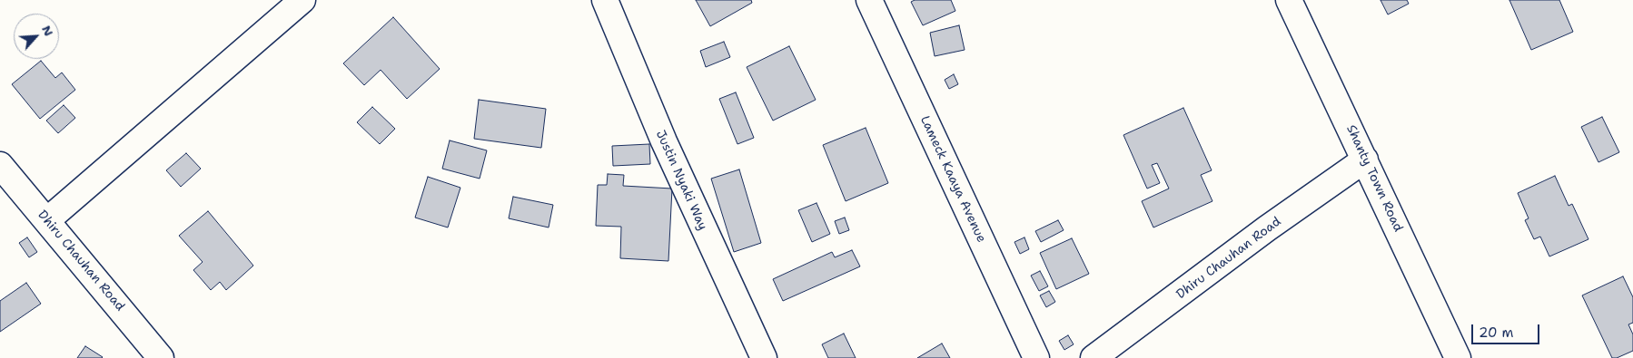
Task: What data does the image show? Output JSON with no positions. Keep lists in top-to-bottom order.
{
  "streets": {
    "street": [
      "Shanty Town Road",
      "Lameck Kaaya Avenue",
      "Justin Nyaki Way",
      "Dhiru Chauhan Road"
    ]
  },
  "crossings": [
    ["Shanty Town Road", "Dhiru Chauhan Road"]
  ],
  "scale_bar": "20 m",
  "north": "top right"
}
